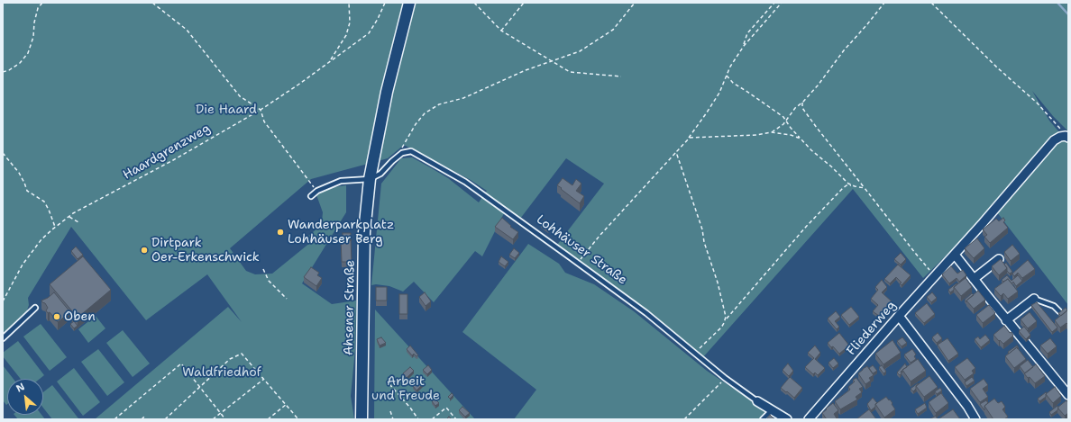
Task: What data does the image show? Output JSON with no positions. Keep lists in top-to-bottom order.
{
  "streets": {
    "main road": ["Ahsener Straße"],
    "street": ["Lohhäuser Straße", "Fliederweg"],
    "path": ["Haardgrenzweg"]
  },
  "crossings": [
    ["Lohhäuser Straße", "Ahsener Straße"]
  ],
  "parks": ["Die Haard", "Waldfriedhof", "Arbeit und Freude"],
  "places": ["Wanderparkplatz Lohhäuser Berg", "Dirtpark Oer-Erkenschwick", "Oben"],
  "north": "top left"
}
